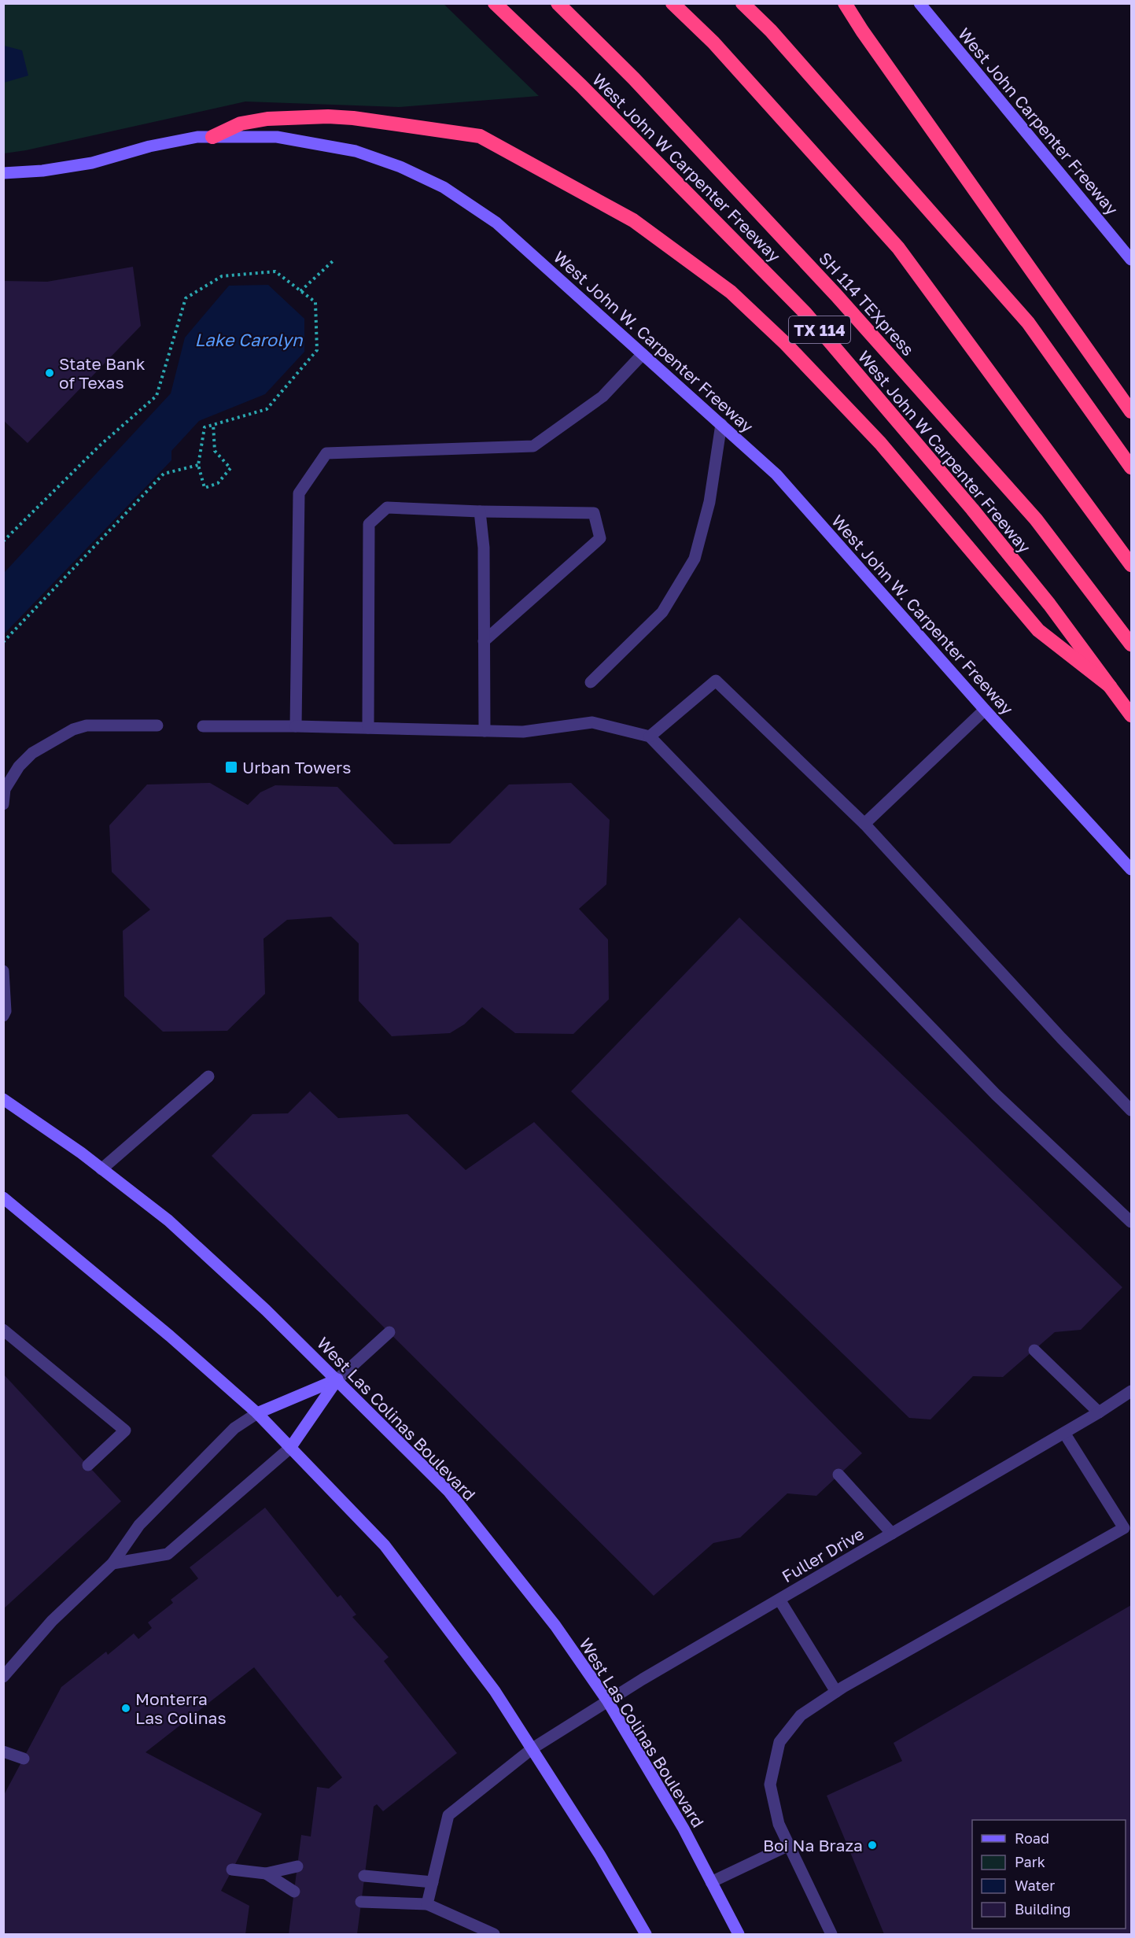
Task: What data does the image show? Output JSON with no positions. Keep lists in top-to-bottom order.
{
  "streets": {
    "highway": ["West John W Carpenter Freeway", "SH 114 TEXpress", "TX 114"],
    "main road": ["West John Carpenter Freeway", "West John W. Carpenter Freeway", "West Las Colinas Boulevard"],
    "street": ["Fuller Drive"]
  },
  "crossings": [
    ["West Las Colinas Boulevard", "Fuller Drive"]
  ],
  "water": ["Lake Carolyn"],
  "places": {
    "other": ["State Bank of Texas", "Monterra Las Colinas", "Boi Na Braza"],
    "transit": ["Urban Towers"]
  },
  "legend": [
    "Road",
    "Park",
    "Water",
    "Building"
  ]
}
